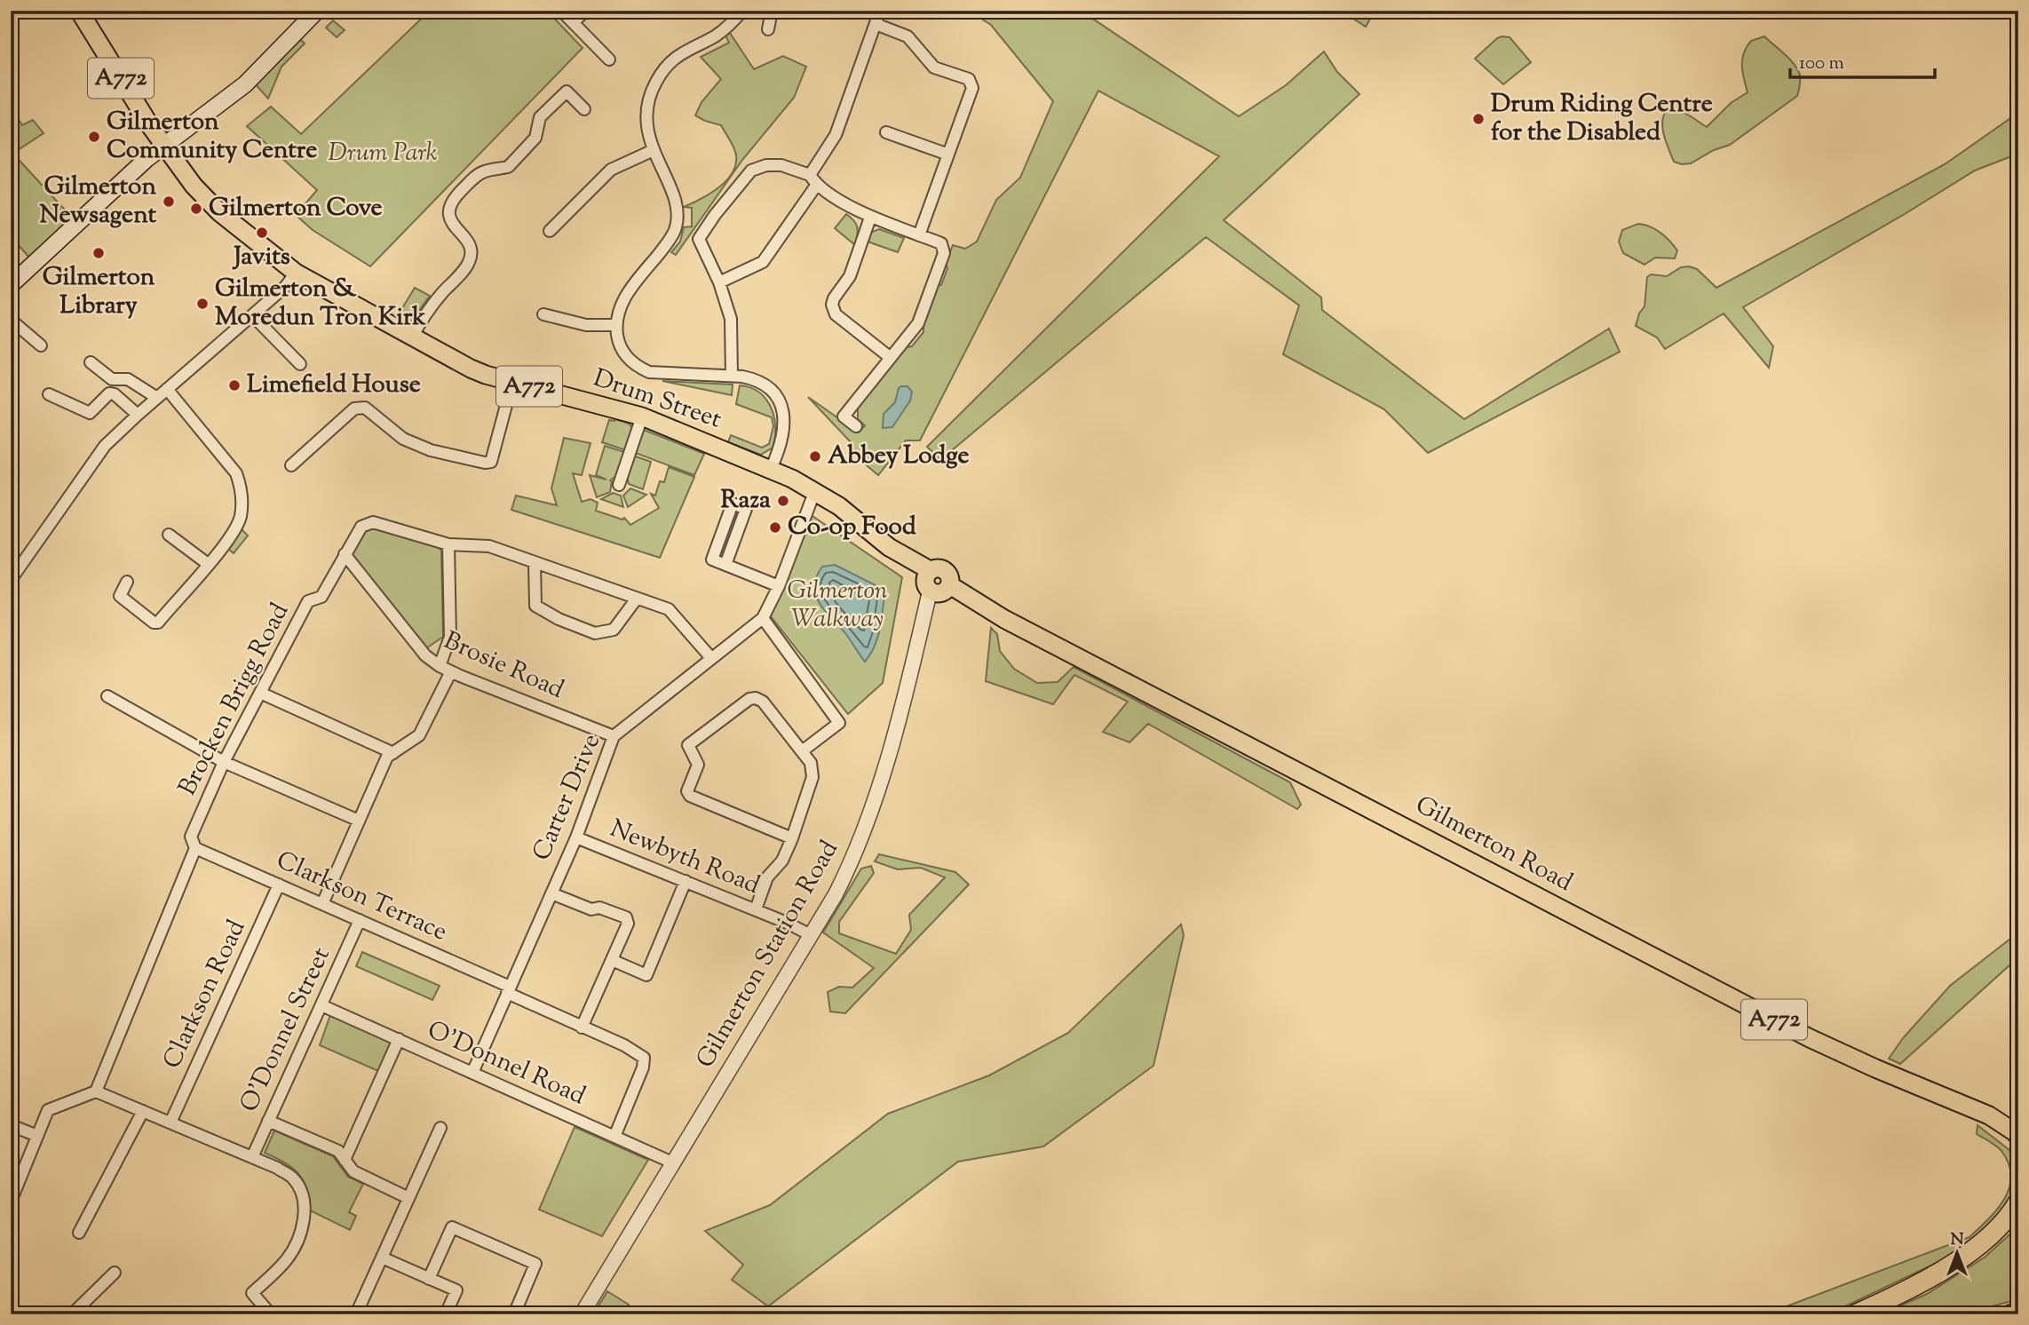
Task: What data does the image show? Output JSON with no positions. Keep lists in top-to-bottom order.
{
  "streets": {
    "main road": ["A772", "Drum Street", "Gilmerton Road"],
    "street": [
      "Brosie Road",
      "Brocken Brigg Road",
      "Carter Drive",
      "Newbyth Road",
      "Clarkson Terrace",
      "Gilmerton Station Road",
      "Clarkson Road",
      "O'Donnel Street",
      "O'Donnel Road"
    ]
  },
  "crossings": [
    ["A772", "Drum Street"],
    ["A772", "Gilmerton Road"],
    ["A772", "Gilmerton Station Road"],
    ["Drum Street", "Carter Drive"],
    ["Drum Street", "Gilmerton Road"],
    ["Drum Street", "Gilmerton Station Road"],
    ["Brosie Road", "Brocken Brigg Road"],
    ["Brosie Road", "Carter Drive"],
    ["Brocken Brigg Road", "Carter Drive"],
    ["Brocken Brigg Road", "Clarkson Terrace"],
    ["Carter Drive", "Newbyth Road"],
    ["Carter Drive", "Clarkson Terrace"],
    ["Carter Drive", "O'Donnel Road"],
    ["Gilmerton Road", "Gilmerton Station Road"],
    ["Newbyth Road", "Gilmerton Station Road"],
    ["Clarkson Terrace", "Clarkson Road"],
    ["Clarkson Terrace", "O'Donnel Street"],
    ["Clarkson Terrace", "O'Donnel Road"],
    ["Gilmerton Station Road", "O'Donnel Road"],
    ["O'Donnel Street", "O'Donnel Road"]
  ],
  "parks": ["Drum Park", "Gilmerton Walkway"],
  "places": [
    "Drum Riding Centre for the Disabled",
    "Gilmerton Community Centre",
    "Gilmerton Newsagent",
    "Gilmerton Cove",
    "Javits",
    "Gilmerton Library",
    "Gilmerton & Moredun Tron Kirk",
    "Limefield House",
    "Abbey Lodge",
    "Raza",
    "Co-op Food"
  ],
  "scale_bar": "100 m",
  "north": "top"
}
